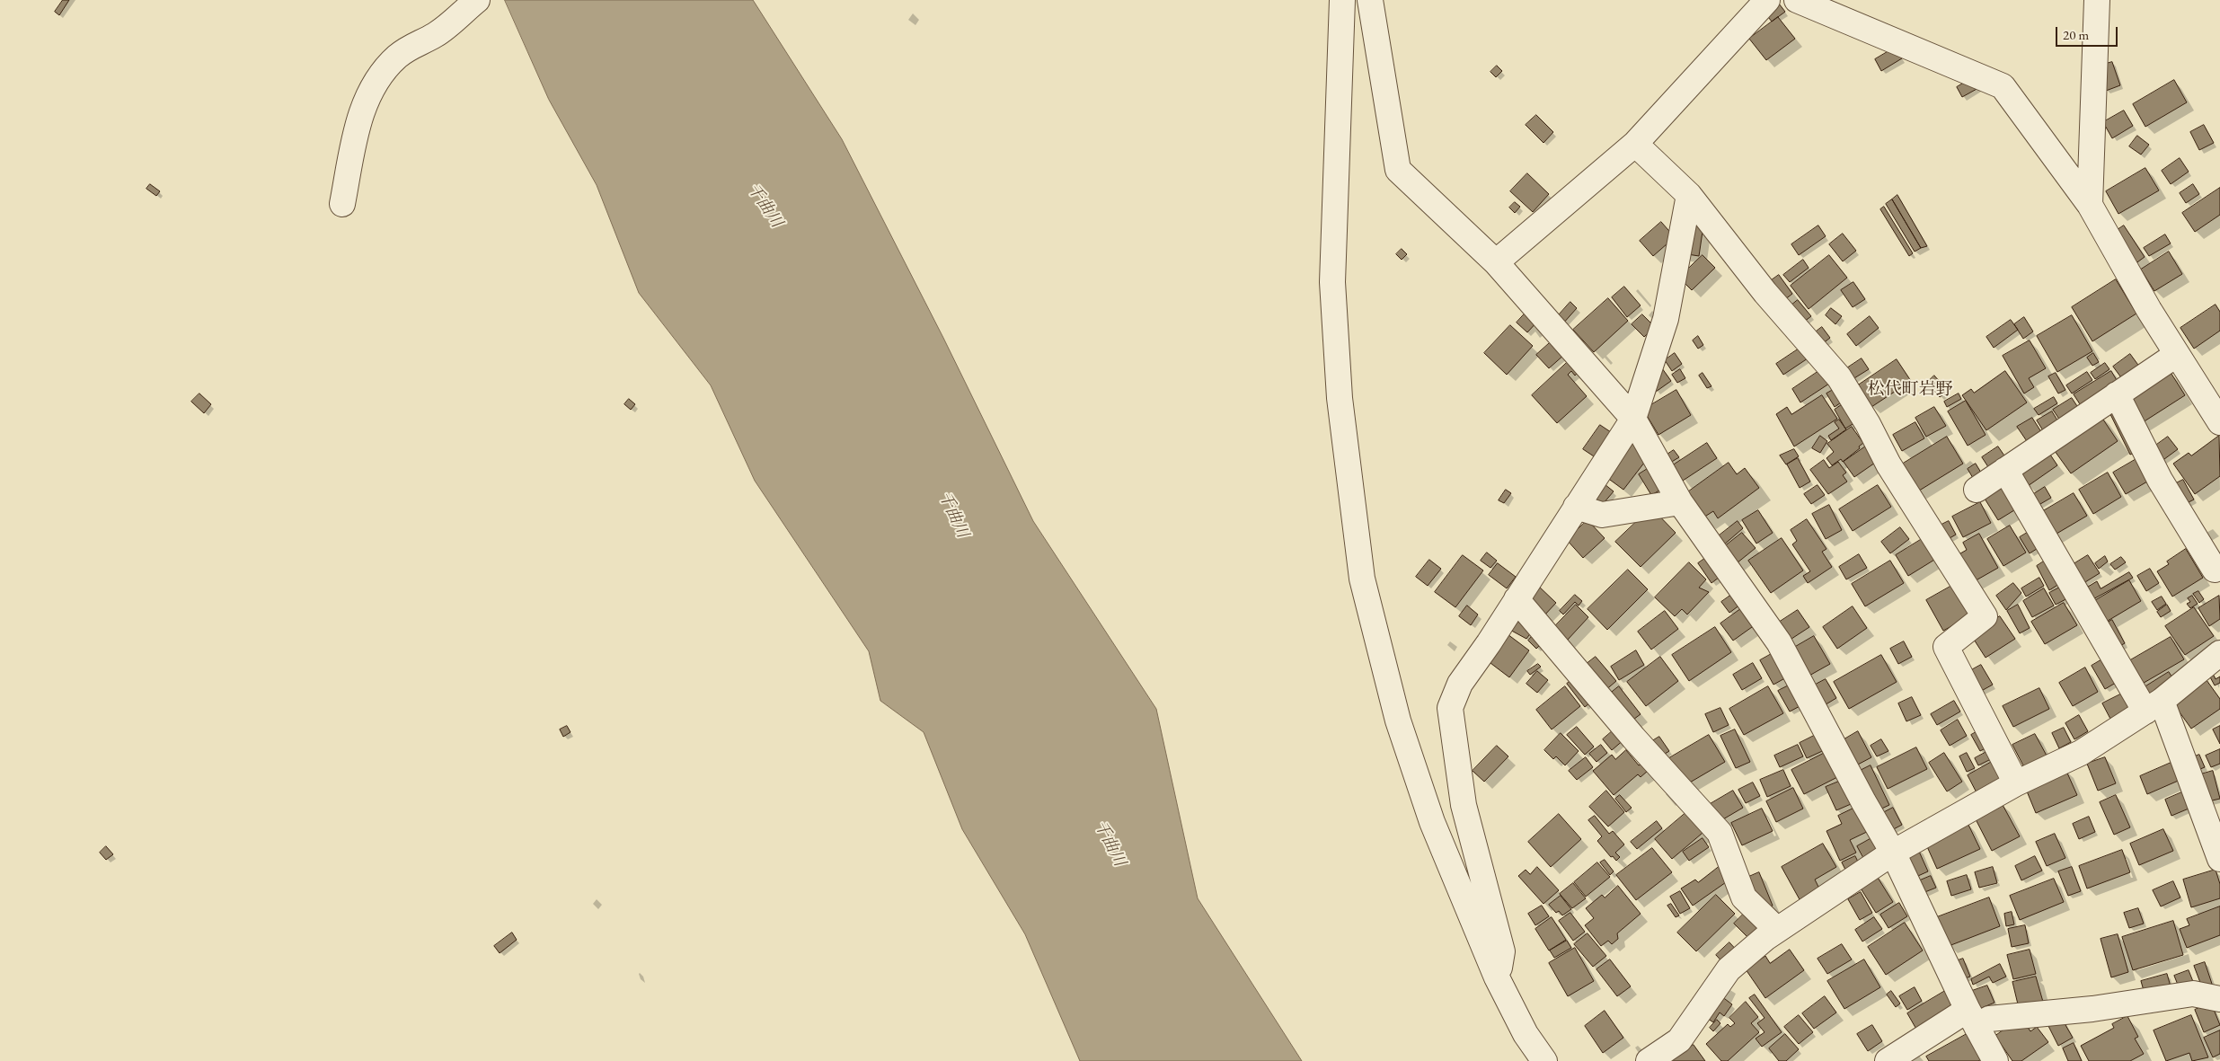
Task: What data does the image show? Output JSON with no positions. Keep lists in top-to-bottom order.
{
  "districts": ["松代町岩野"],
  "water": ["千曲川"],
  "scale_bar": "20 m"
}
